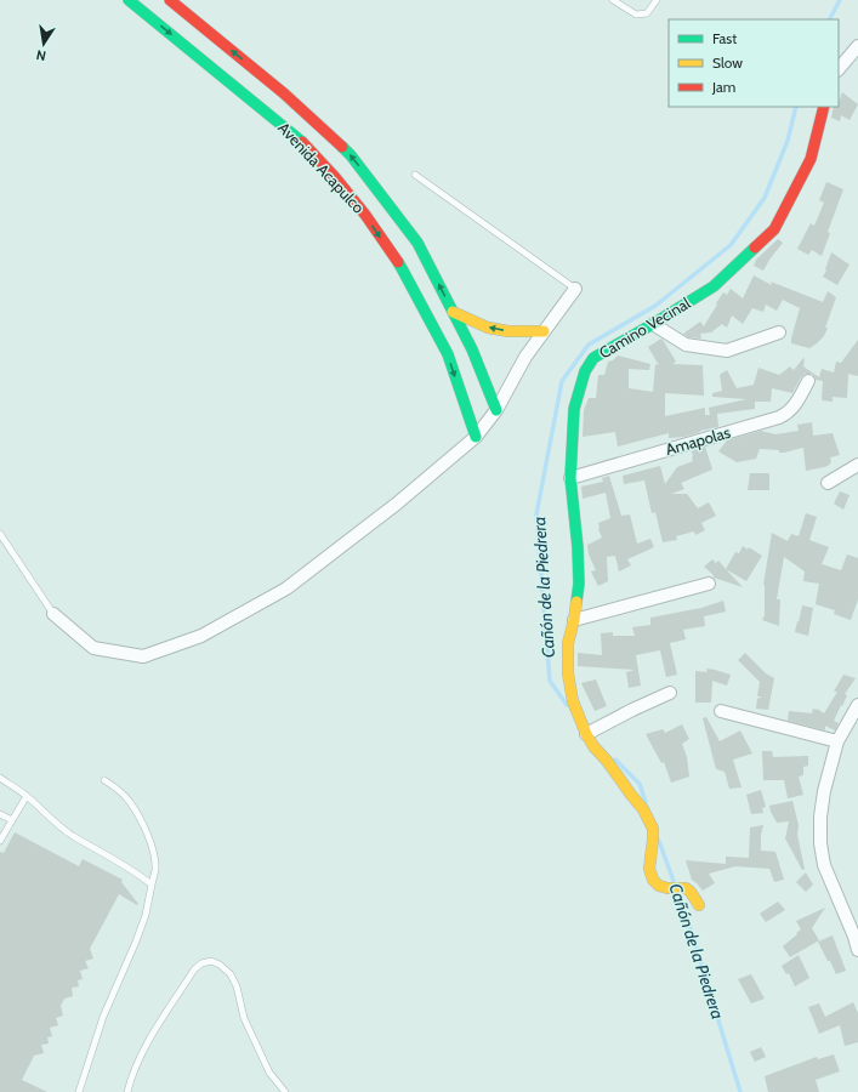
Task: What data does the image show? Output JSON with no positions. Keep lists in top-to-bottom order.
{
  "streets": {
    "main road": ["Avenida Acapulco", "Camino Vecinal"],
    "street": ["Amapolas"]
  },
  "crossings": [
    ["Camino Vecinal", "Amapolas"]
  ],
  "water": ["Cañón de la Piedrera"],
  "legend": ["Fast", "Slow", "Jam"],
  "north": "bottom"
}
